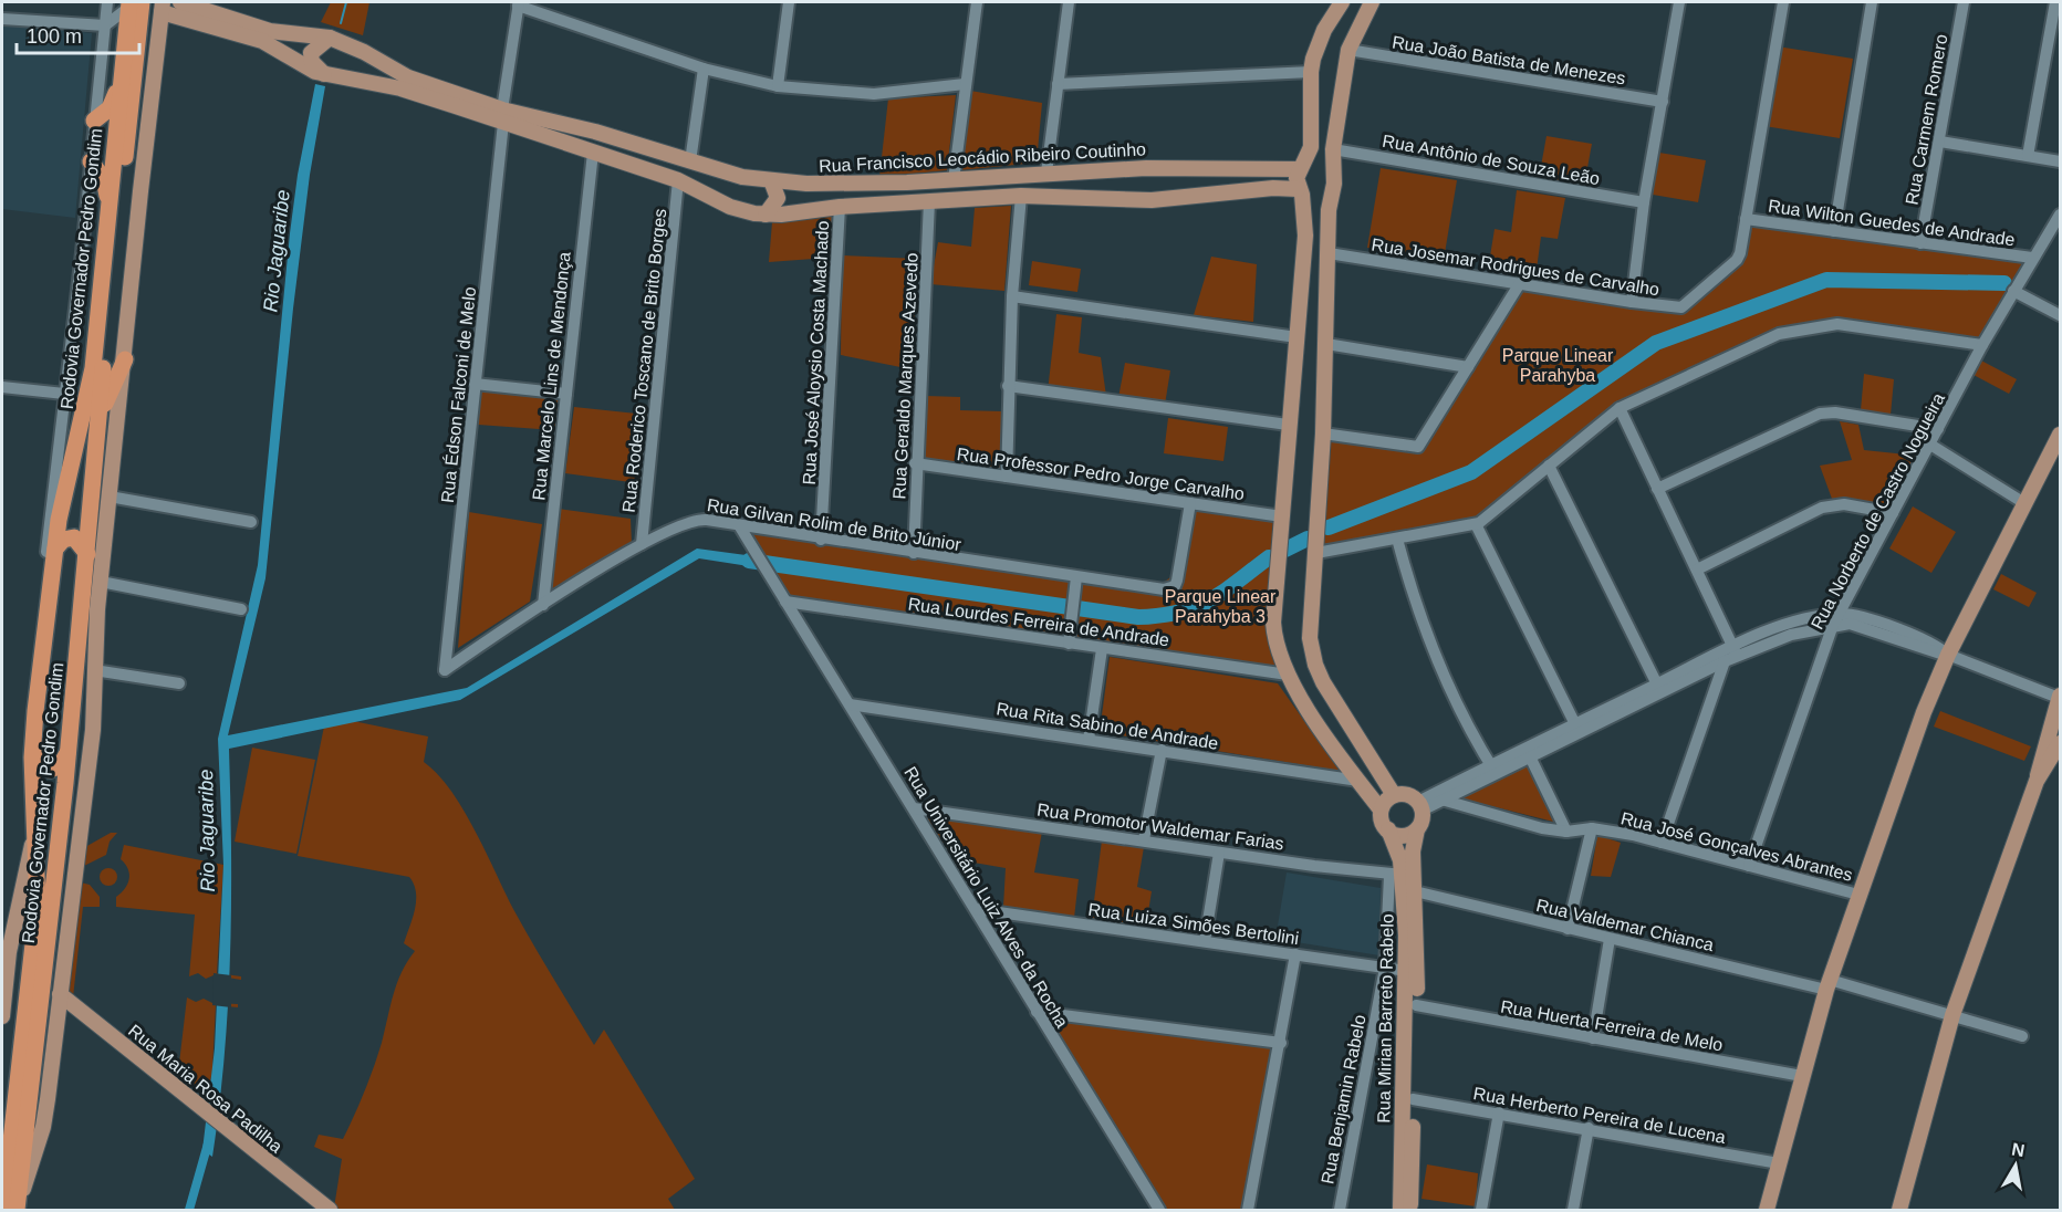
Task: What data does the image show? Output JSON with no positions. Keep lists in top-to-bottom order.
{
  "streets": {
    "highway": ["Rodovia Governador Pedro Gondim"],
    "main road": ["Rua Francisco Leocádio Ribeiro Coutinho", "Rua Mirian Barreto Rabelo", "Rua Maria Rosa Padilha"],
    "street": [
      "Rua João Batista de Menezes",
      "Rua Carmem Romero",
      "Rua Antônio de Souza Leão",
      "Rua Wilton Guedes de Andrade",
      "Rua Josemar Rodrigues de Carvalho",
      "Rua José Aloysio Costa Machado",
      "Rua Roderico Toscano de Brito Borges",
      "Rua Marcelo Lins de Mendonça",
      "Rua Geraldo Marques Azevedo",
      "Rua Édson Falconi de Melo",
      "Rua Professor Pedro Jorge Carvalho",
      "Rua Norberto de Castro Nogueira",
      "Rua Gilvan Rolim de Brito Júnior",
      "Rua Lourdes Ferreira de Andrade",
      "Rua Rita Sabino de Andrade",
      "Rua Promotor Waldemar Farias",
      "Rua José Gonçalves Abrantes",
      "Rua Universitário Luiz Alves da Rocha",
      "Rua Luiza Simões Bertolini",
      "Rua Valdemar Chianca",
      "Rua Huerta Ferreira de Melo",
      "Rua Benjamin Rabelo",
      "Rua Herberto Pereira de Lucena"
    ]
  },
  "crossings": [
    ["Rua Carmem Romero", "Rua Wilton Guedes de Andrade"],
    ["Rua Francisco Leocádio Ribeiro Coutinho", "Rua José Aloysio Costa Machado"],
    ["Rua Francisco Leocádio Ribeiro Coutinho", "Rua Roderico Toscano de Brito Borges"],
    ["Rua Francisco Leocádio Ribeiro Coutinho", "Rua Marcelo Lins de Mendonça"],
    ["Rua Francisco Leocádio Ribeiro Coutinho", "Rua Geraldo Marques Azevedo"],
    ["Rua Francisco Leocádio Ribeiro Coutinho", "Rua Édson Falconi de Melo"],
    ["Rua Wilton Guedes de Andrade", "Rua Josemar Rodrigues de Carvalho"],
    ["Rua Wilton Guedes de Andrade", "Rua Norberto de Castro Nogueira"],
    ["Rua José Aloysio Costa Machado", "Rua Gilvan Rolim de Brito Júnior"],
    ["Rua Roderico Toscano de Brito Borges", "Rua Gilvan Rolim de Brito Júnior"],
    ["Rua Marcelo Lins de Mendonça", "Rua Gilvan Rolim de Brito Júnior"],
    ["Rua Geraldo Marques Azevedo", "Rua Professor Pedro Jorge Carvalho"],
    ["Rua Geraldo Marques Azevedo", "Rua Gilvan Rolim de Brito Júnior"],
    ["Rua Édson Falconi de Melo", "Rua Gilvan Rolim de Brito Júnior"],
    ["Rua Professor Pedro Jorge Carvalho", "Rua Gilvan Rolim de Brito Júnior"],
    ["Rua Norberto de Castro Nogueira", "Rua José Gonçalves Abrantes"],
    ["Rua Gilvan Rolim de Brito Júnior", "Rua Universitário Luiz Alves da Rocha"],
    ["Rua Lourdes Ferreira de Andrade", "Rua Universitário Luiz Alves da Rocha"],
    ["Rua Rita Sabino de Andrade", "Rua Universitário Luiz Alves da Rocha"],
    ["Rua Promotor Waldemar Farias", "Rua Universitário Luiz Alves da Rocha"],
    ["Rua Promotor Waldemar Farias", "Rua Mirian Barreto Rabelo"],
    ["Rua Promotor Waldemar Farias", "Rua Benjamin Rabelo"],
    ["Rua Universitário Luiz Alves da Rocha", "Rua Luiza Simões Bertolini"],
    ["Rua Luiza Simões Bertolini", "Rua Mirian Barreto Rabelo"],
    ["Rua Luiza Simões Bertolini", "Rua Benjamin Rabelo"],
    ["Rua Valdemar Chianca", "Rua Mirian Barreto Rabelo"],
    ["Rua Mirian Barreto Rabelo", "Rua Huerta Ferreira de Melo"],
    ["Rua Mirian Barreto Rabelo", "Rua Benjamin Rabelo"],
    ["Rua Mirian Barreto Rabelo", "Rua Herberto Pereira de Lucena"]
  ],
  "water": ["Rio Jaguaribe"],
  "parks": ["Parque Linear Parahyba", "Parque Linear Parahyba 3"],
  "scale_bar": "100 m",
  "north": "top"
}
